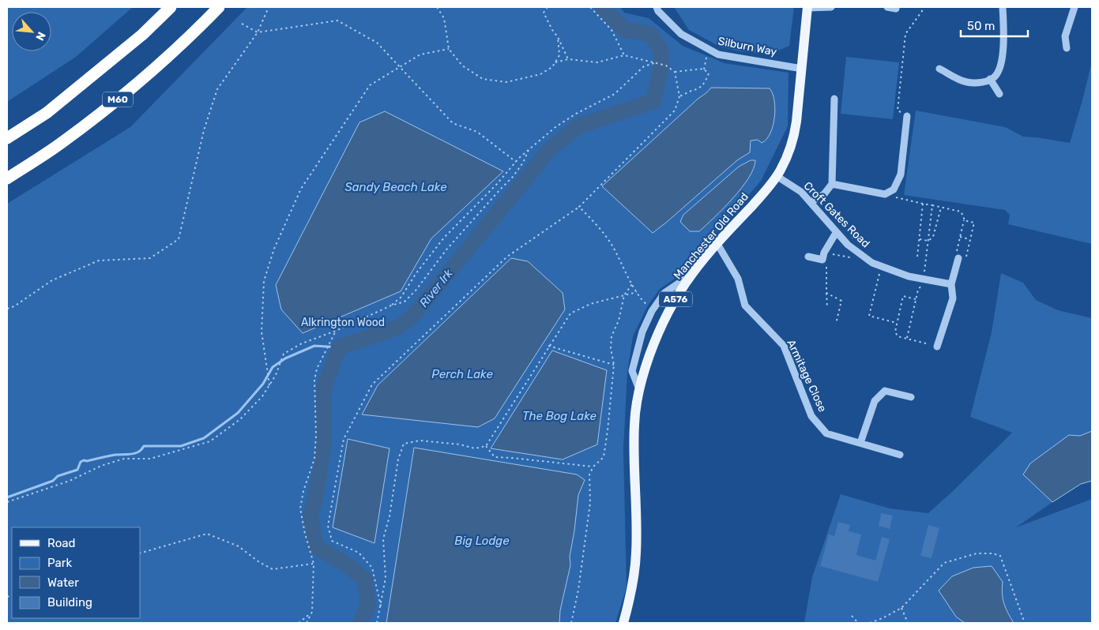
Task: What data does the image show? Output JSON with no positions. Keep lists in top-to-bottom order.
{
  "streets": {
    "highway": ["M60"],
    "main road": ["Manchester Old Road", "A576"],
    "street": ["Silburn Way", "Croft Gates Road", "Armitage Close"]
  },
  "crossings": [
    ["Silburn Way", "Manchester Old Road"],
    ["Croft Gates Road", "Manchester Old Road"],
    ["Manchester Old Road", "Armitage Close"]
  ],
  "water": [
    "Sandy Beach Lake",
    "River Irk",
    "Perch Lake",
    "The Bog Lake",
    "Big Lodge"
  ],
  "parks": ["Alkrington Wood"],
  "legend": [
    "Road",
    "Park",
    "Water",
    "Building"
  ],
  "scale_bar": "50 m",
  "north": "bottom right"
}
